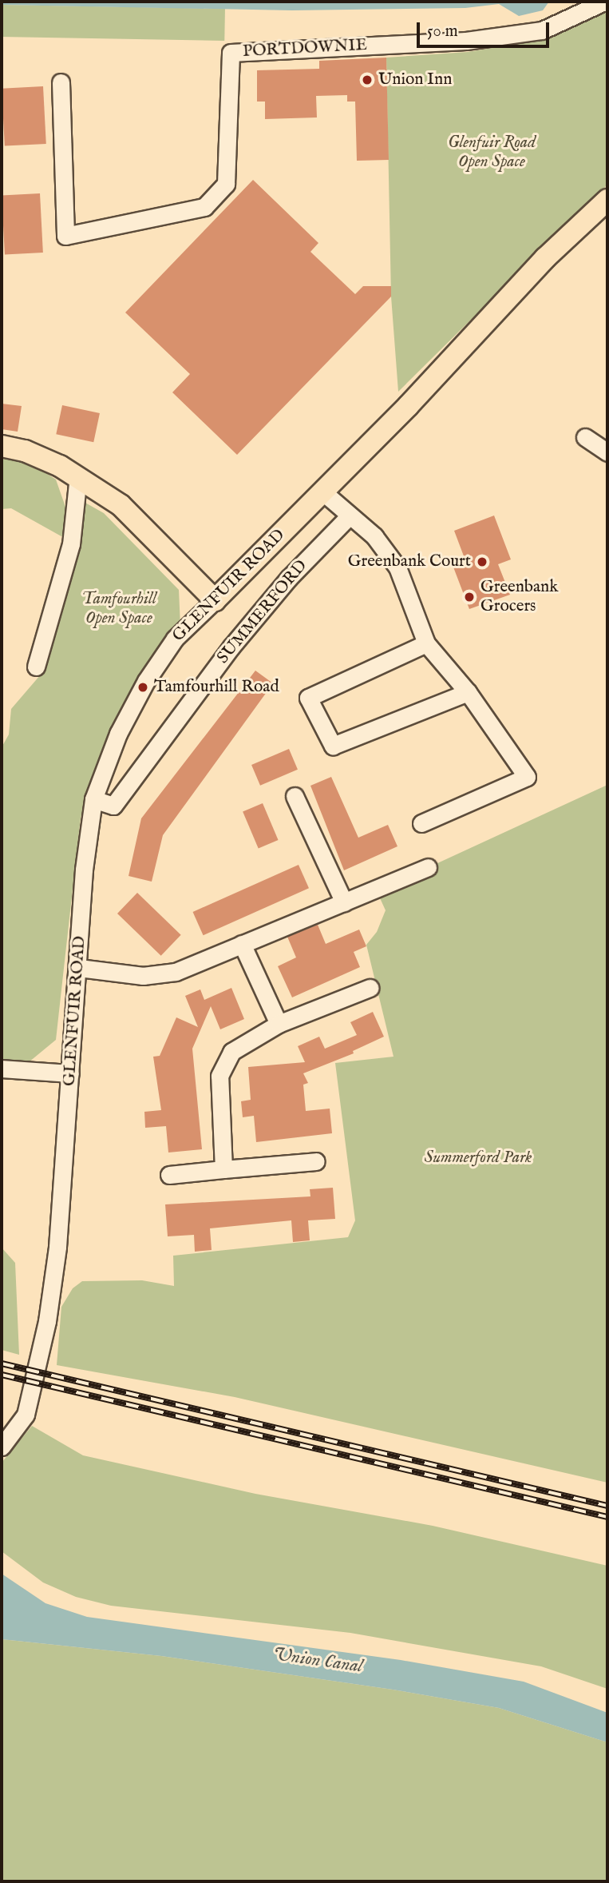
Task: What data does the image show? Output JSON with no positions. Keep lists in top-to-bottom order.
{
  "streets": {
    "main road": ["GLENFUIR ROAD"],
    "street": ["PORTDOWNIE", "SUMMERFORD"]
  },
  "crossings": [
    ["GLENFUIR ROAD", "SUMMERFORD"]
  ],
  "water": ["Union Canal"],
  "parks": ["Glenfuir Road Open Space", "Tamfourhill Open Space", "Summerford Park"],
  "places": [
    "Union Inn",
    "Greenbank Court",
    "Greenbank Grocers",
    "Tamfourhill Road"
  ],
  "scale_bar": "50 m"
}
